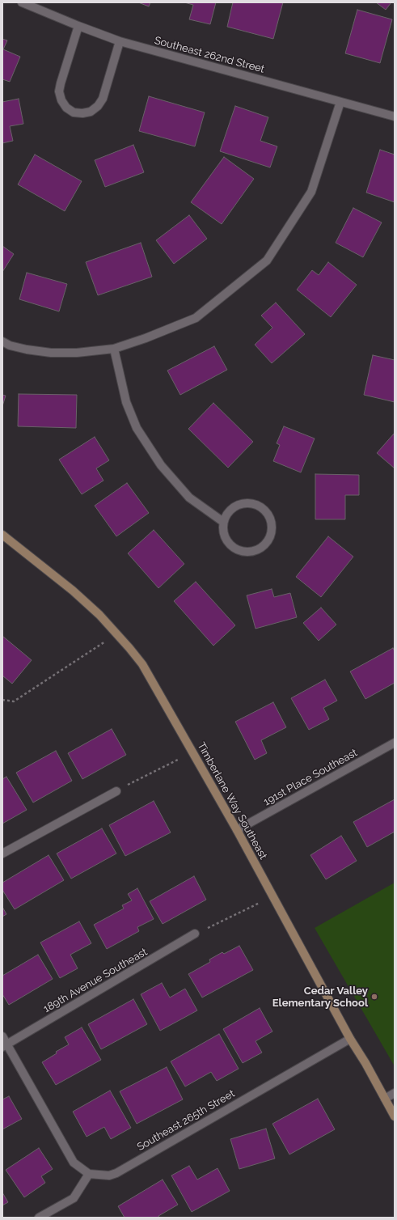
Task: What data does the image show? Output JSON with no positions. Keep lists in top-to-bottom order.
{
  "streets": {
    "street": [
      "Southeast 262nd Street",
      "191st Place Southeast",
      "Timberlane Way Southeast",
      "189th Avenue Southeast",
      "Southeast 265th Street"
    ]
  },
  "crossings": [
    ["191st Place Southeast", "Timberlane Way Southeast"],
    ["Timberlane Way Southeast", "Southeast 265th Street"]
  ],
  "places": ["Cedar Valley Elementary School"]
}
